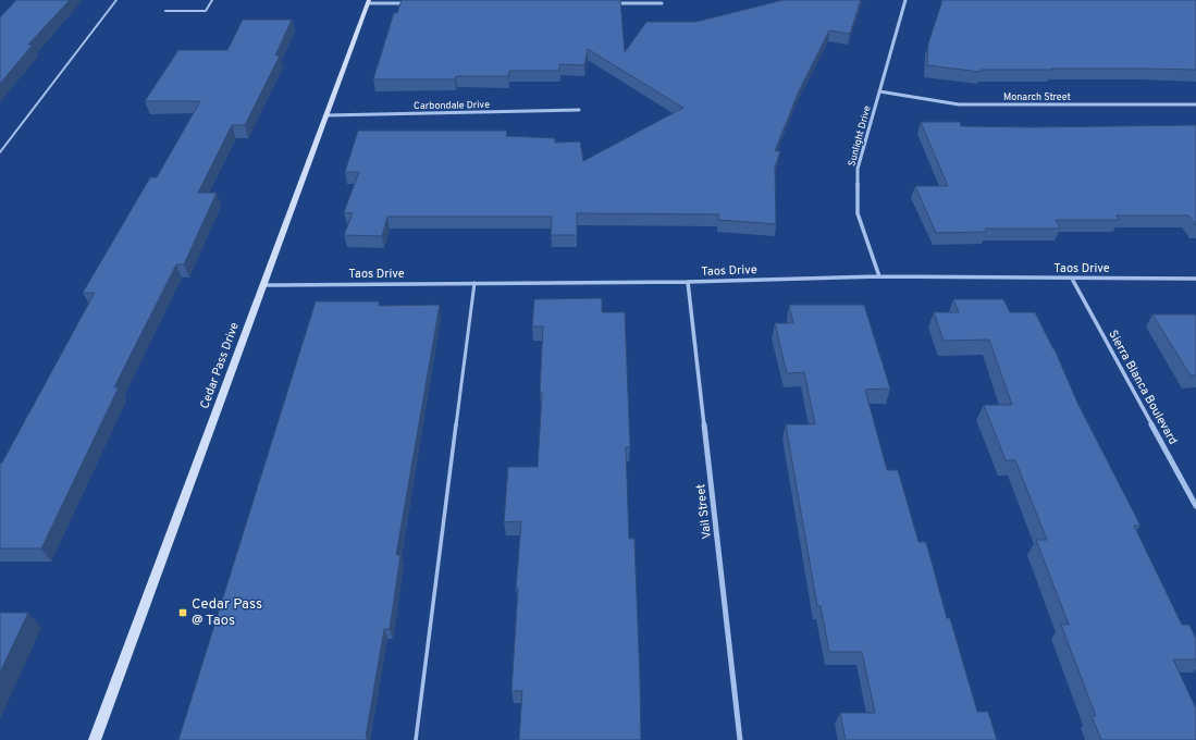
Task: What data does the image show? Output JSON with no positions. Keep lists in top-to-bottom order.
{
  "streets": {
    "street": [
      "Monarch Street",
      "Carbondale Drive",
      "Sunlight Drive",
      "Taos Drive",
      "Cedar Pass Drive",
      "Sierra Blanca Boulevard",
      "Vail Street"
    ]
  },
  "crossings": [
    ["Monarch Street", "Sunlight Drive"],
    ["Carbondale Drive", "Cedar Pass Drive"],
    ["Sunlight Drive", "Taos Drive"],
    ["Taos Drive", "Cedar Pass Drive"],
    ["Taos Drive", "Sierra Blanca Boulevard"],
    ["Taos Drive", "Vail Street"]
  ],
  "places": {
    "transit": ["Cedar Pass @ Taos"]
  }
}
